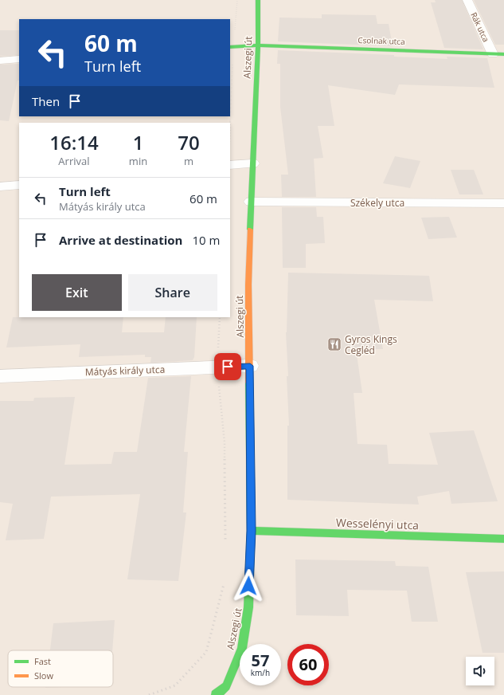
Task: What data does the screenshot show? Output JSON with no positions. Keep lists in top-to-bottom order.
{
  "streets": {
    "main road": ["Csolnak utca", "Alszegi út", "Wesselényi utca"],
    "street": ["Rák utca", "Székely utca", "Mátyás király utca"]
  },
  "crossings": [
    ["Rák utca", "Csolnak utca"],
    ["Csolnak utca", "Alszegi út"],
    ["Alszegi út", "Székely utca"],
    ["Alszegi út", "Mátyás király utca"],
    ["Alszegi út", "Wesselényi utca"]
  ],
  "places": {
    "restaurant": ["Gyros Kings Cegléd"]
  },
  "legend": ["Fast", "Slow"],
  "page": {
    "turn": ["60 m", "Turn left"],
    "then": "Then",
    "eta": [
      "16:14",
      "Arrival",
      "1",
      "min",
      "70",
      "m"
    ],
    "list": [
      {
        "name": "Turn left",
        "note": "Mátyás király utca",
        "value": "60 m"
      },
      {
        "name": "Arrive at destination",
        "value": "10 m"
      }
    ],
    "buttons": ["Exit", "Share"],
    "speed": "57 km/h",
    "limit": "60"
  }
}
